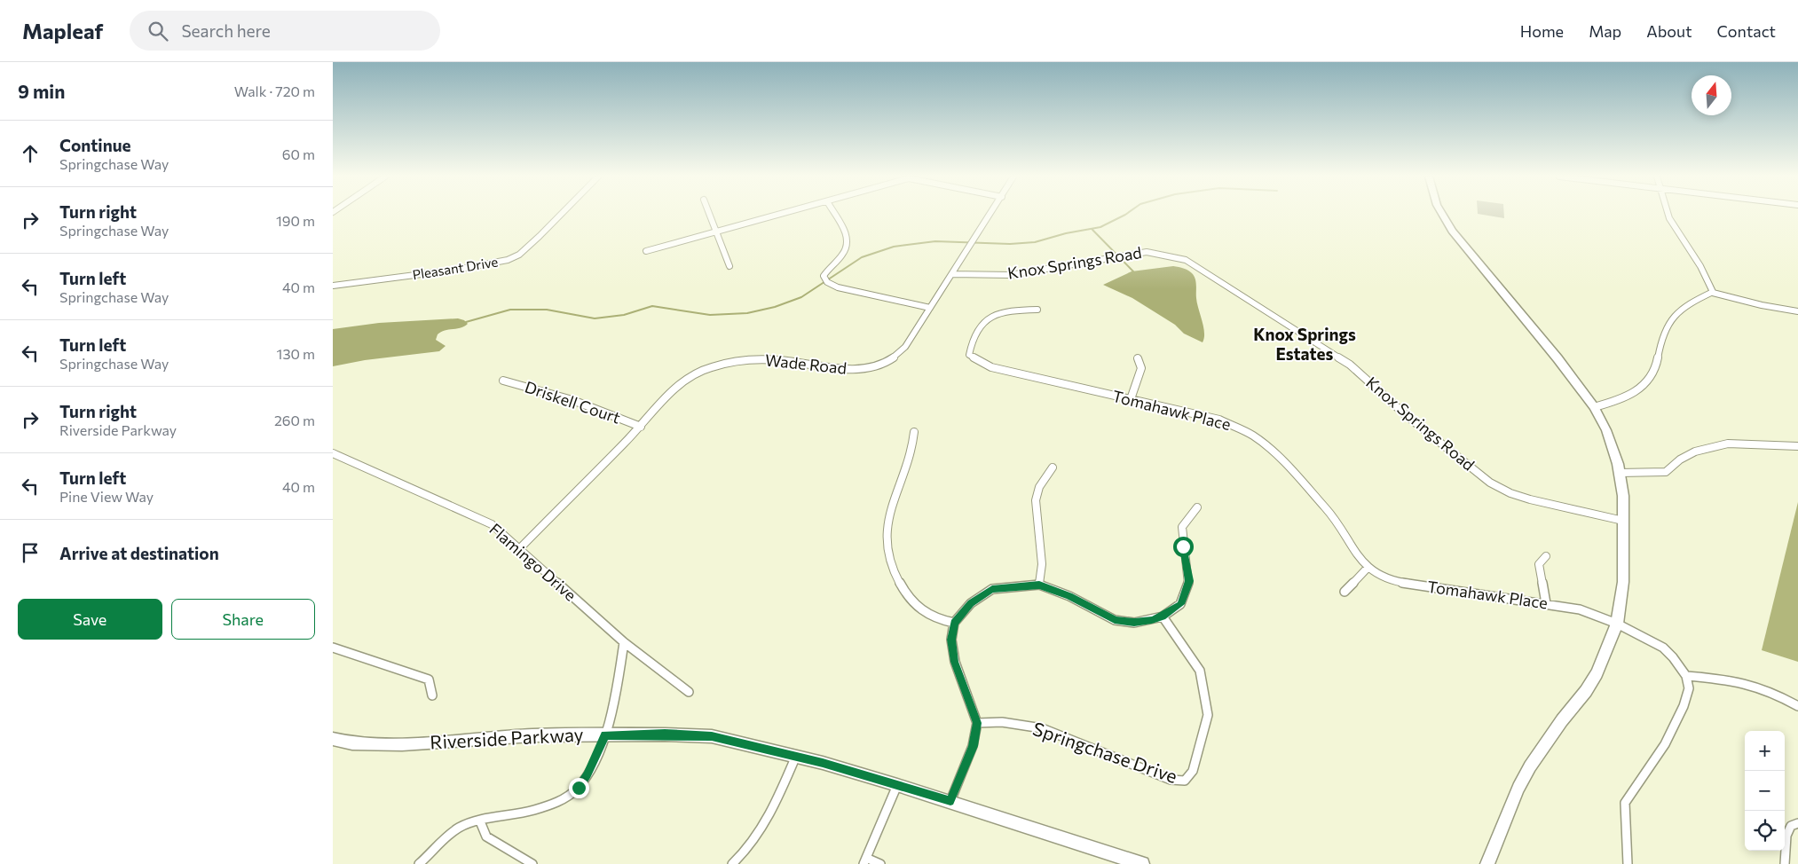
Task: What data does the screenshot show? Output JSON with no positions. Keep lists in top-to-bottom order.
{
  "streets": {
    "street": [
      "Knox Springs Road",
      "Pleasant Drive",
      "Wade Road",
      "Driskell Court",
      "Tomahawk Place",
      "Flamingo Drive",
      "Riverside Parkway",
      "Springchase Drive"
    ]
  },
  "crossings": [
    ["Knox Springs Road", "Wade Road"],
    ["Wade Road", "Driskell Court"],
    ["Wade Road", "Flamingo Drive"]
  ],
  "districts": ["Knox Springs Estates"],
  "north": "top",
  "page": {
    "header": "Mapleaf",
    "search": "Search here",
    "nav": [
      "Home",
      "Map",
      "About",
      "Contact"
    ],
    "heading": ["9 min", "Walk · 720 m"],
    "list": [
      ["Continue", "Springchase Way", "60 m"],
      ["Turn right", "Springchase Way", "190 m"],
      ["Turn left", "Springchase Way", "40 m"],
      ["Turn left", "Springchase Way", "130 m"],
      ["Turn right", "Riverside Parkway", "260 m"],
      ["Turn left", "Pine View Way", "40 m"],
      "Arrive at destination"
    ],
    "buttons": ["Save", "Share"],
    "map_buttons": ["+", "−"]
  }
}
